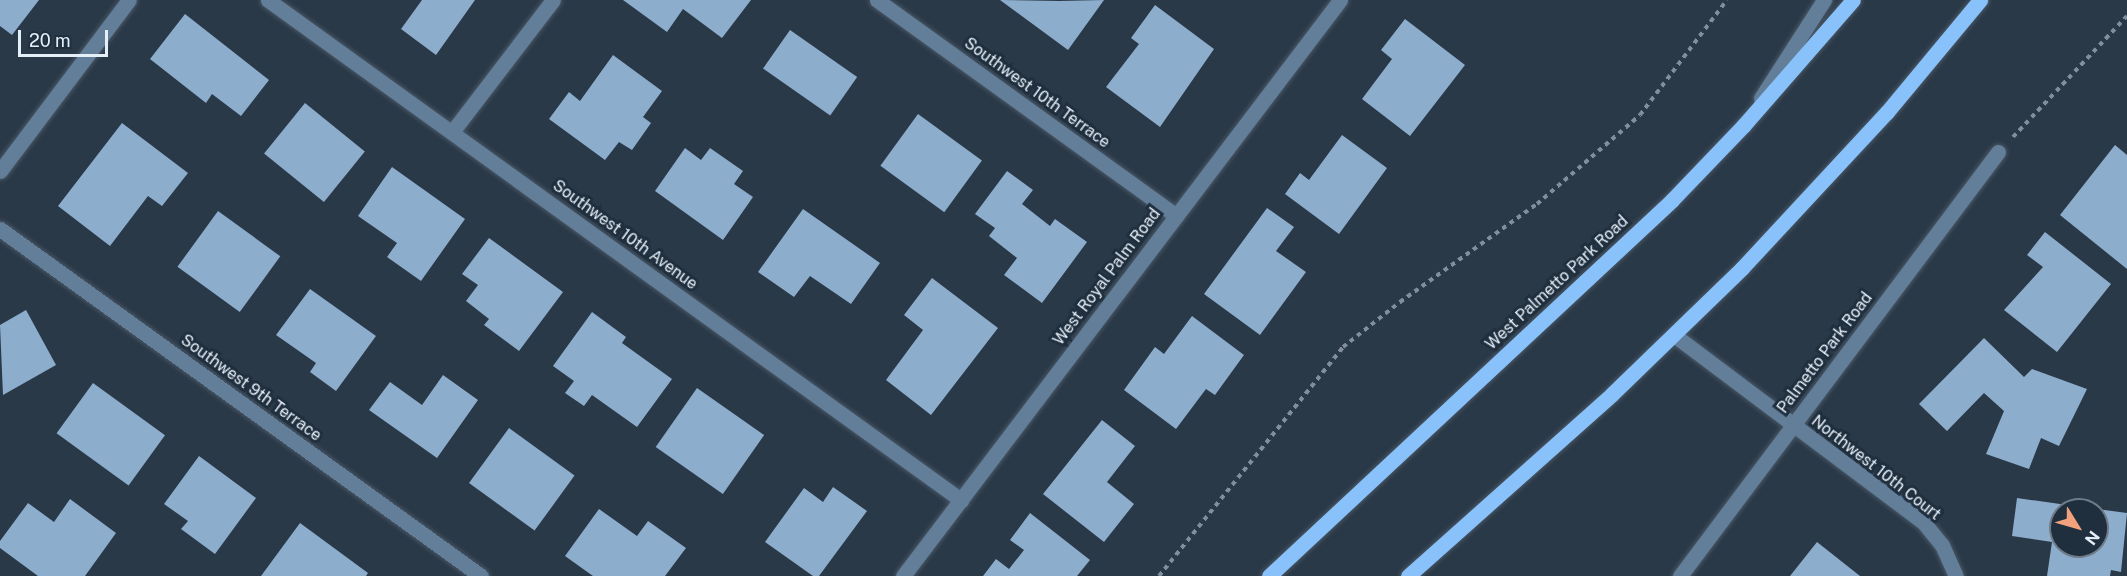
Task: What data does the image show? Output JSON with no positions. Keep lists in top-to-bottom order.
{
  "streets": {
    "main road": ["West Palmetto Park Road"],
    "street": [
      "Southwest 10th Terrace",
      "Southwest 10th Avenue",
      "West Royal Palm Road",
      "Palmetto Park Road",
      "Southwest 9th Terrace",
      "Northwest 10th Court"
    ]
  },
  "crossings": [
    ["Southwest 10th Terrace", "West Royal Palm Road"],
    ["Southwest 10th Avenue", "West Royal Palm Road"],
    ["Palmetto Park Road", "Northwest 10th Court"]
  ],
  "scale_bar": "20 m",
  "north": "bottom right"
}
